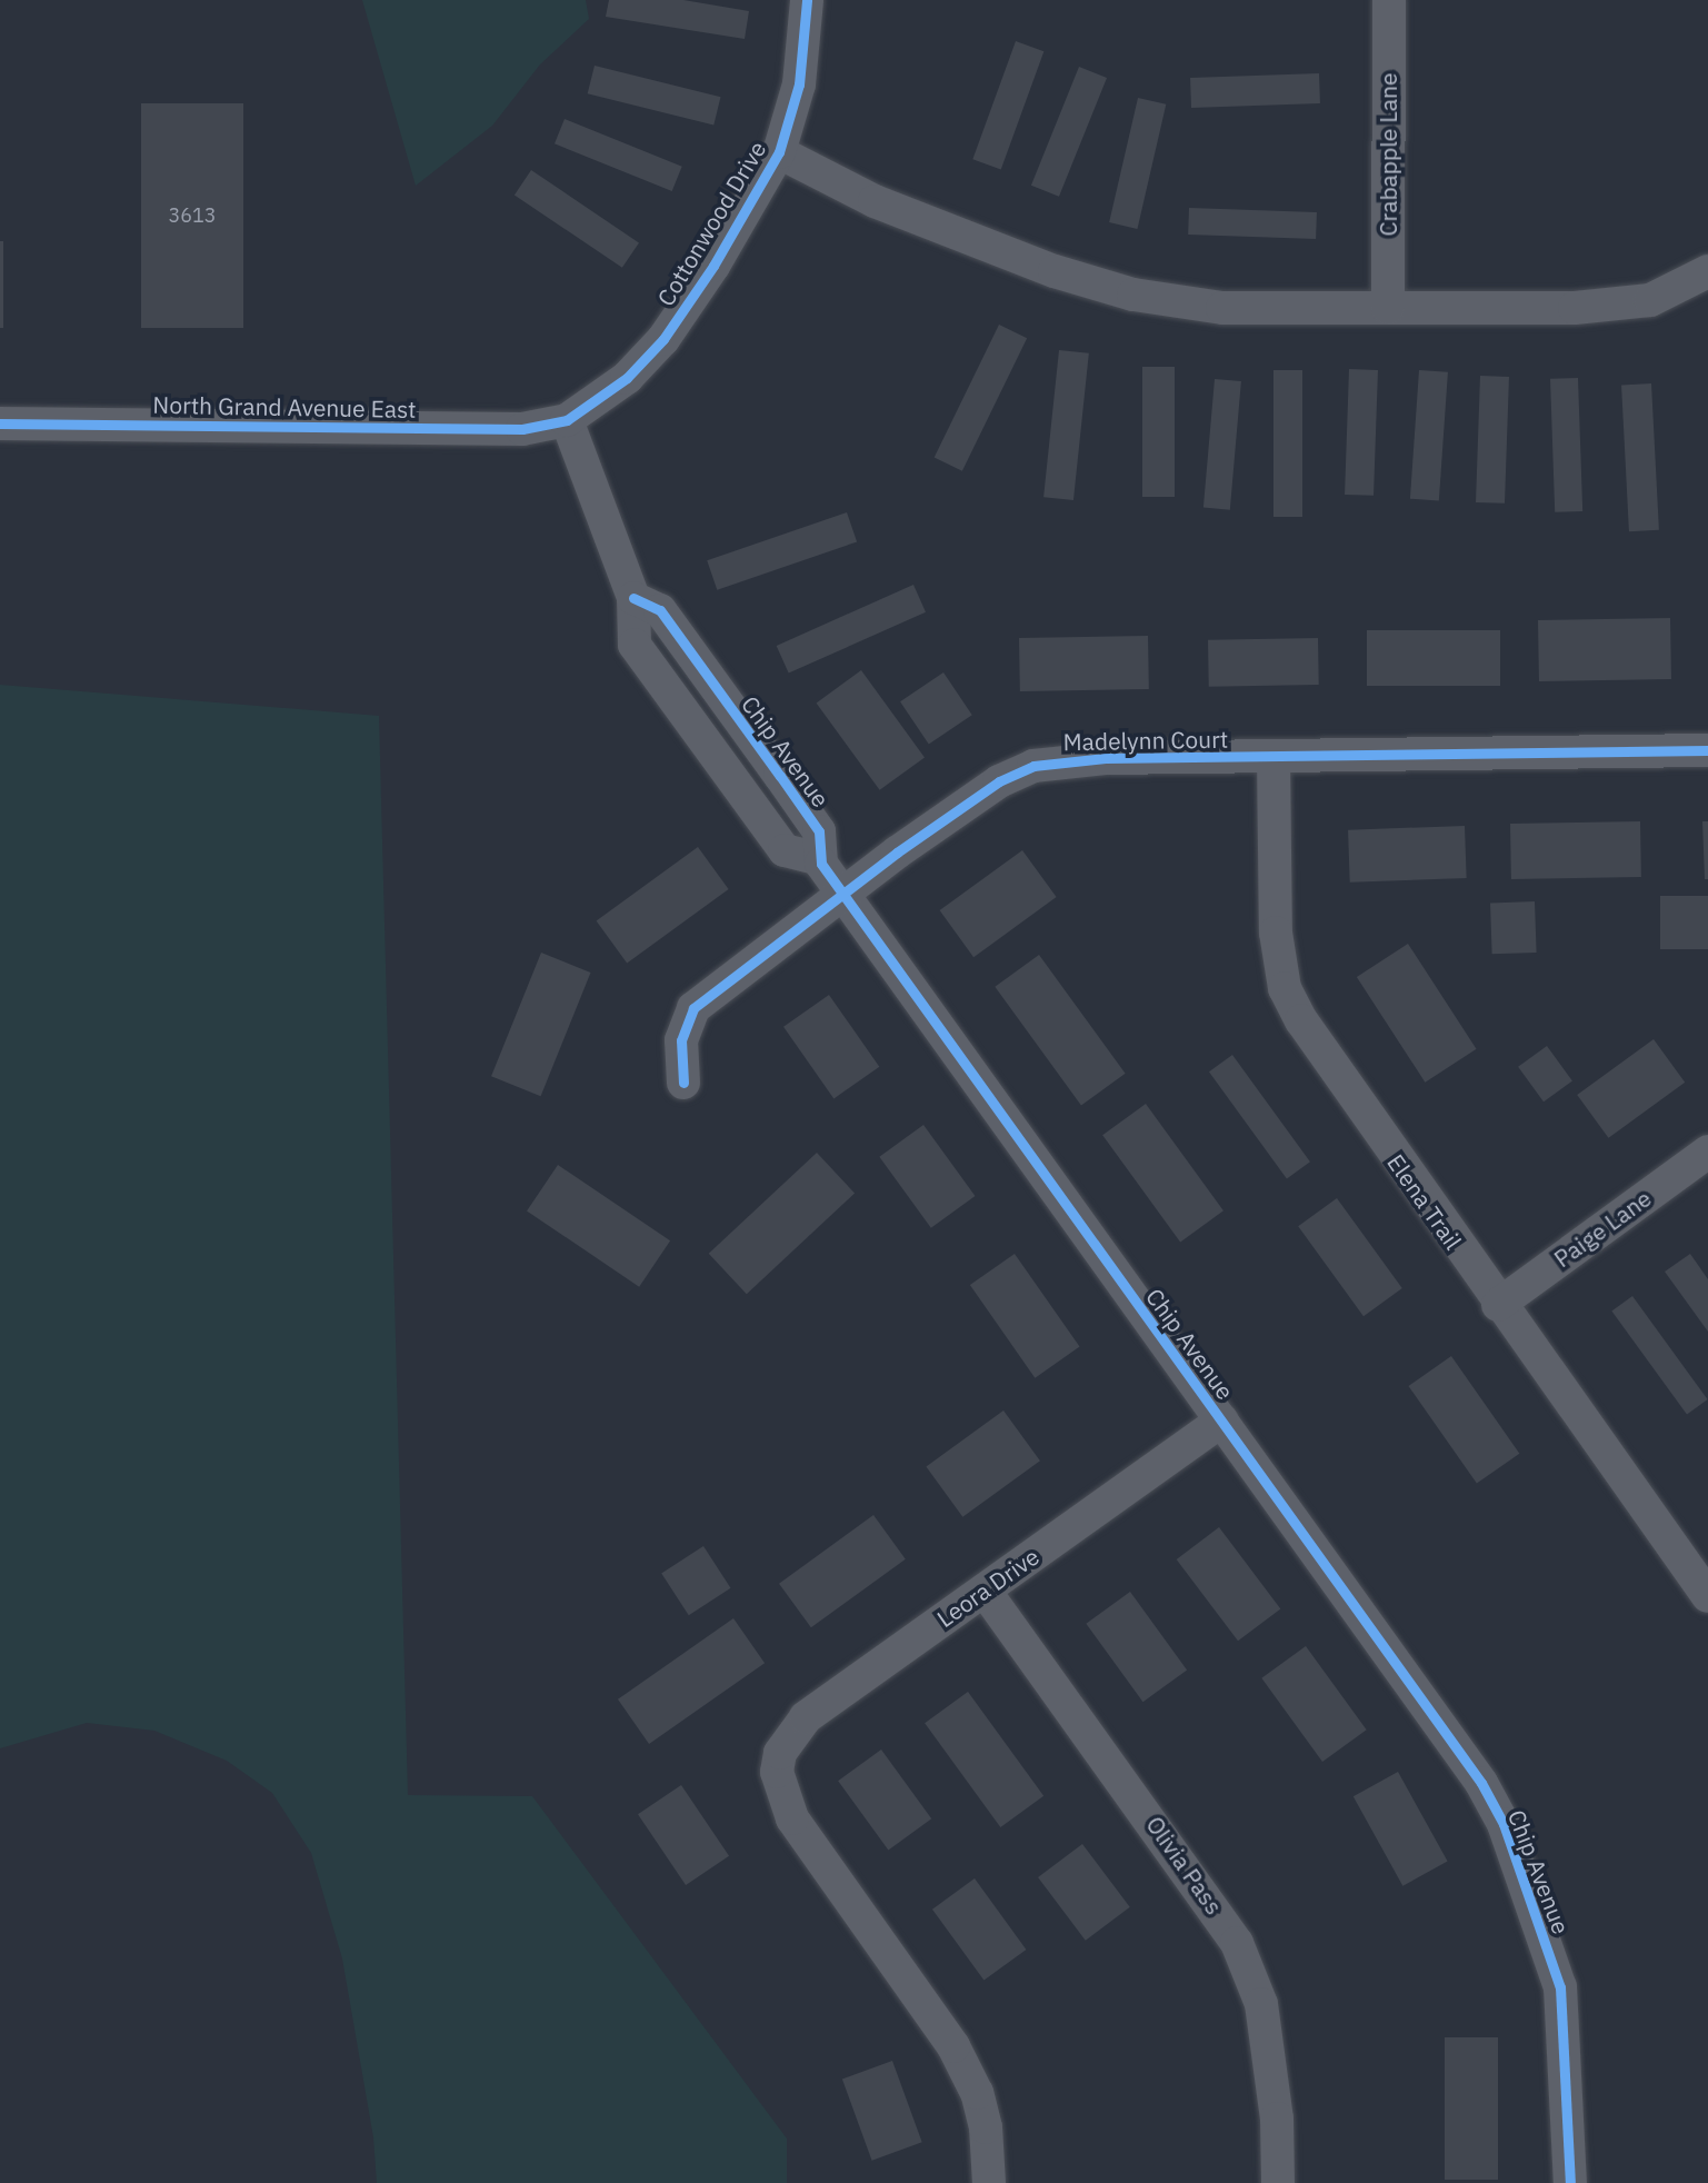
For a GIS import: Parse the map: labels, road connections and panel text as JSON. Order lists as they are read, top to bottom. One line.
{"streets":{"street":["Crabapple Lane","Cottonwood Drive","North Grand Avenue East","Madelynn Court","Chip Avenue","Elena Trail","Paige Lane","Leora Drive","Olivia Pass"]},"crossings":[["Cottonwood Drive","North Grand Avenue East"],["Madelynn Court","Chip Avenue"],["Madelynn Court","Elena Trail"],["Chip Avenue","Leora Drive"],["Elena Trail","Paige Lane"],["Leora Drive","Olivia Pass"]],"house_numbers":["3613"]}
